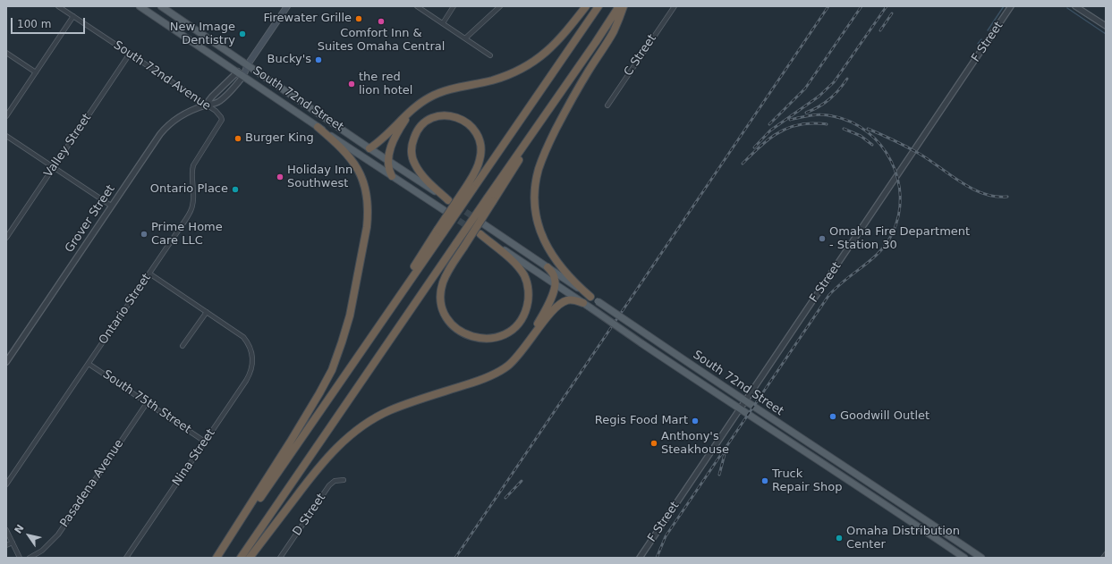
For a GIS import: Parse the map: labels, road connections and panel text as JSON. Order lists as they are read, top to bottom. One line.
{"streets":{"main road":["South 72nd Street","Grover Street"],"street":["F Street","C Street","South 72nd Avenue","Valley Street","Ontario Street","South 75th Street","Nina Street","Pasadena Avenue","D Street"]},"crossings":[["F Street","South 72nd Street"],["South 72nd Avenue","Valley Street"],["South 72nd Avenue","Grover Street"],["South 72nd Avenue","Ontario Street"],["South 72nd Street","Grover Street"],["Ontario Street","South 75th Street"],["South 75th Street","Nina Street"],["South 75th Street","Pasadena Avenue"]],"places":["Firewater Grille","Comfort Inn & Suites Omaha Central","New Image Dentistry","Bucky's","the red lion hotel","Burger King","Holiday Inn Southwest","Ontario Place","Prime Home Care LLC","Omaha Fire Department - Station 30","Goodwill Outlet","Regis Food Mart","Anthony's Steakhouse","Truck Repair Shop","Omaha Distribution Center"],"scale_bar":"100 m","north":"top left"}
